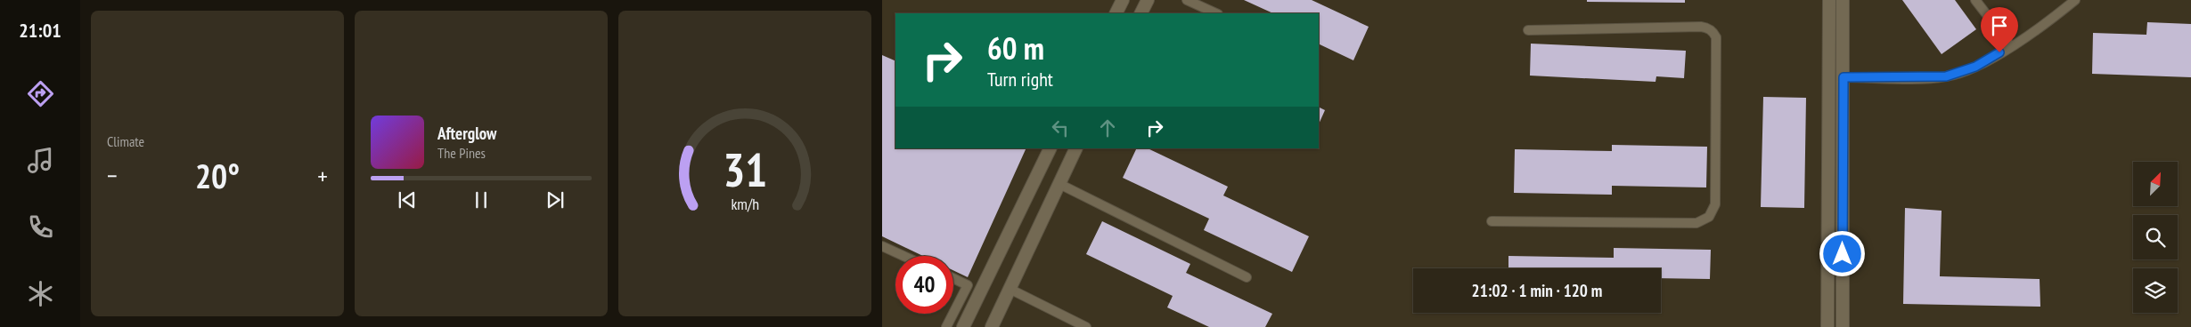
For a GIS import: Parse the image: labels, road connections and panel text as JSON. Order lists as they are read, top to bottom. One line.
{"north":"top right","page":{"tabs":"21:01","tile":"Climate","turn":["60 m","Turn right"],"song":["Afterglow","The Pines"],"heat":["−","20°","+"],"limit":"40","trip":"21:02 · 1 min · 120 m","gauge":["31","km/h"]}}
